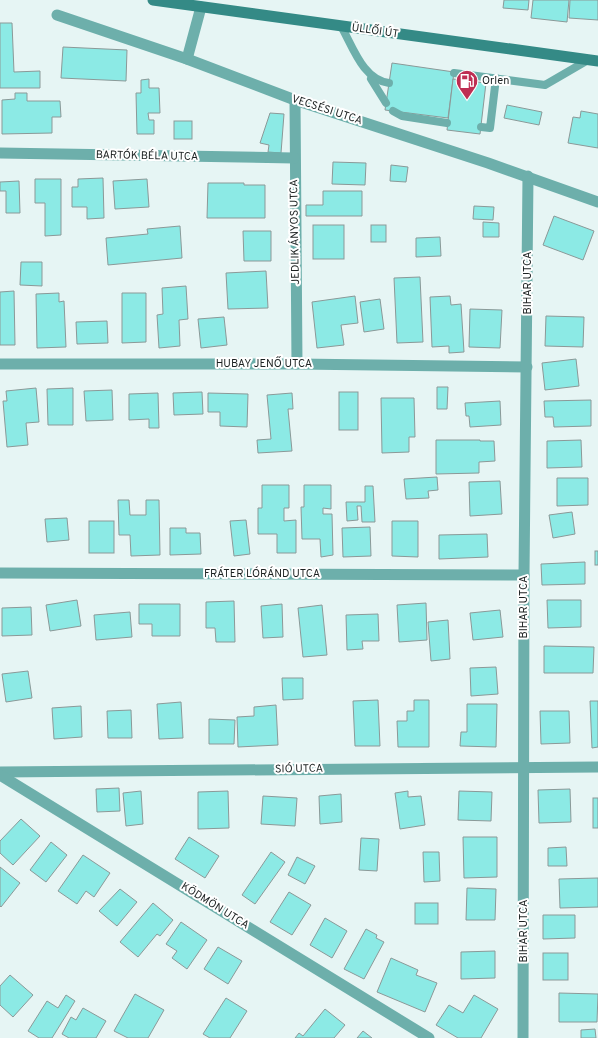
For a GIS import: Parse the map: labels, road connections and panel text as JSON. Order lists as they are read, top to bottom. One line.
{"streets":{"main road":["ÜLLŐI ÚT"],"street":["VECSÉSI UTCA","BARTÓK BÉLA UTCA","JEDLIK ÁNYOS UTCA","BIHAR UTCA","HUBAY JENŐ UTCA","FRÁTER LÓRÁND UTCA","SIÓ UTCA","KÖDMÖN UTCA"]},"crossings":[["VECSÉSI UTCA","JEDLIK ÁNYOS UTCA"],["VECSÉSI UTCA","BIHAR UTCA"],["BARTÓK BÉLA UTCA","JEDLIK ÁNYOS UTCA"],["JEDLIK ÁNYOS UTCA","HUBAY JENŐ UTCA"],["BIHAR UTCA","HUBAY JENŐ UTCA"],["BIHAR UTCA","FRÁTER LÓRÁND UTCA"],["BIHAR UTCA","SIÓ UTCA"],["SIÓ UTCA","KÖDMÖN UTCA"]],"places":{"fuel station":["Orlen"]}}
